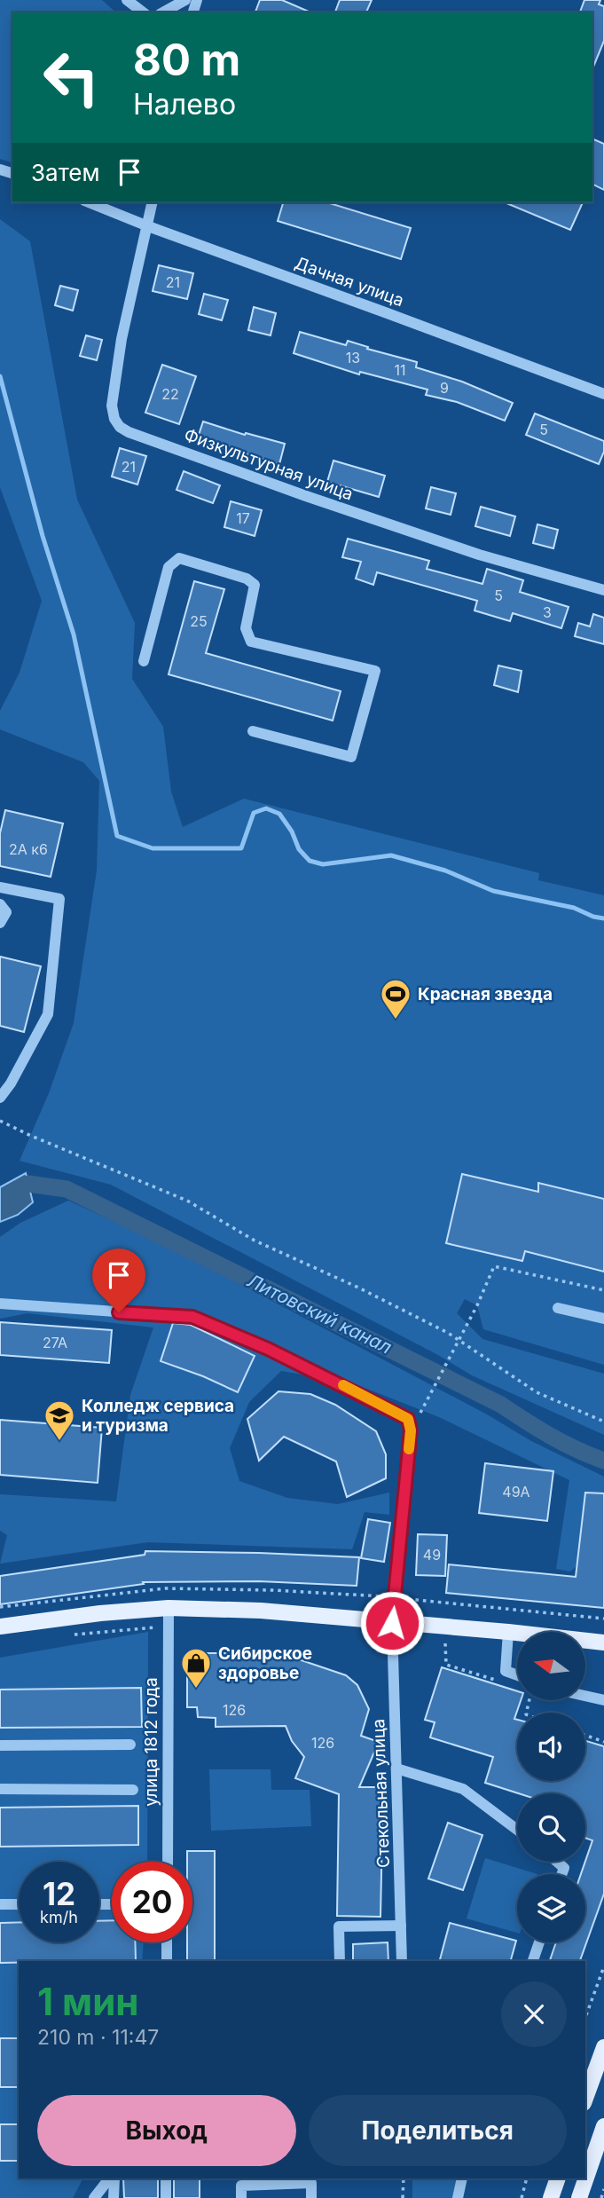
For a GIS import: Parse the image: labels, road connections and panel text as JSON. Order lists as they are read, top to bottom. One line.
{"streets":{"street":["Дачная улица","Физкультурная улица","улица 1812 года","Стекольная улица"]},"crossings":[["Дачная улица","Физкультурная улица"]],"water":["Литовский канал"],"places":{"sports":["Красная звезда"],"school or university":["Колледж сервиса и туризма"],"shop":["Сибирское здоровье"]},"house_numbers":["21","13","11","9","22","5","21","17","5","3","25","2А к6","27А","49А","49","126","126"],"north":"left","page":{"turn":["80 m","Налево"],"then":"Затем","speed":"12 km/h","limit":"20","heading":["1 мин","210 m · 11:47"],"buttons":["Выход","Поделиться"]}}
